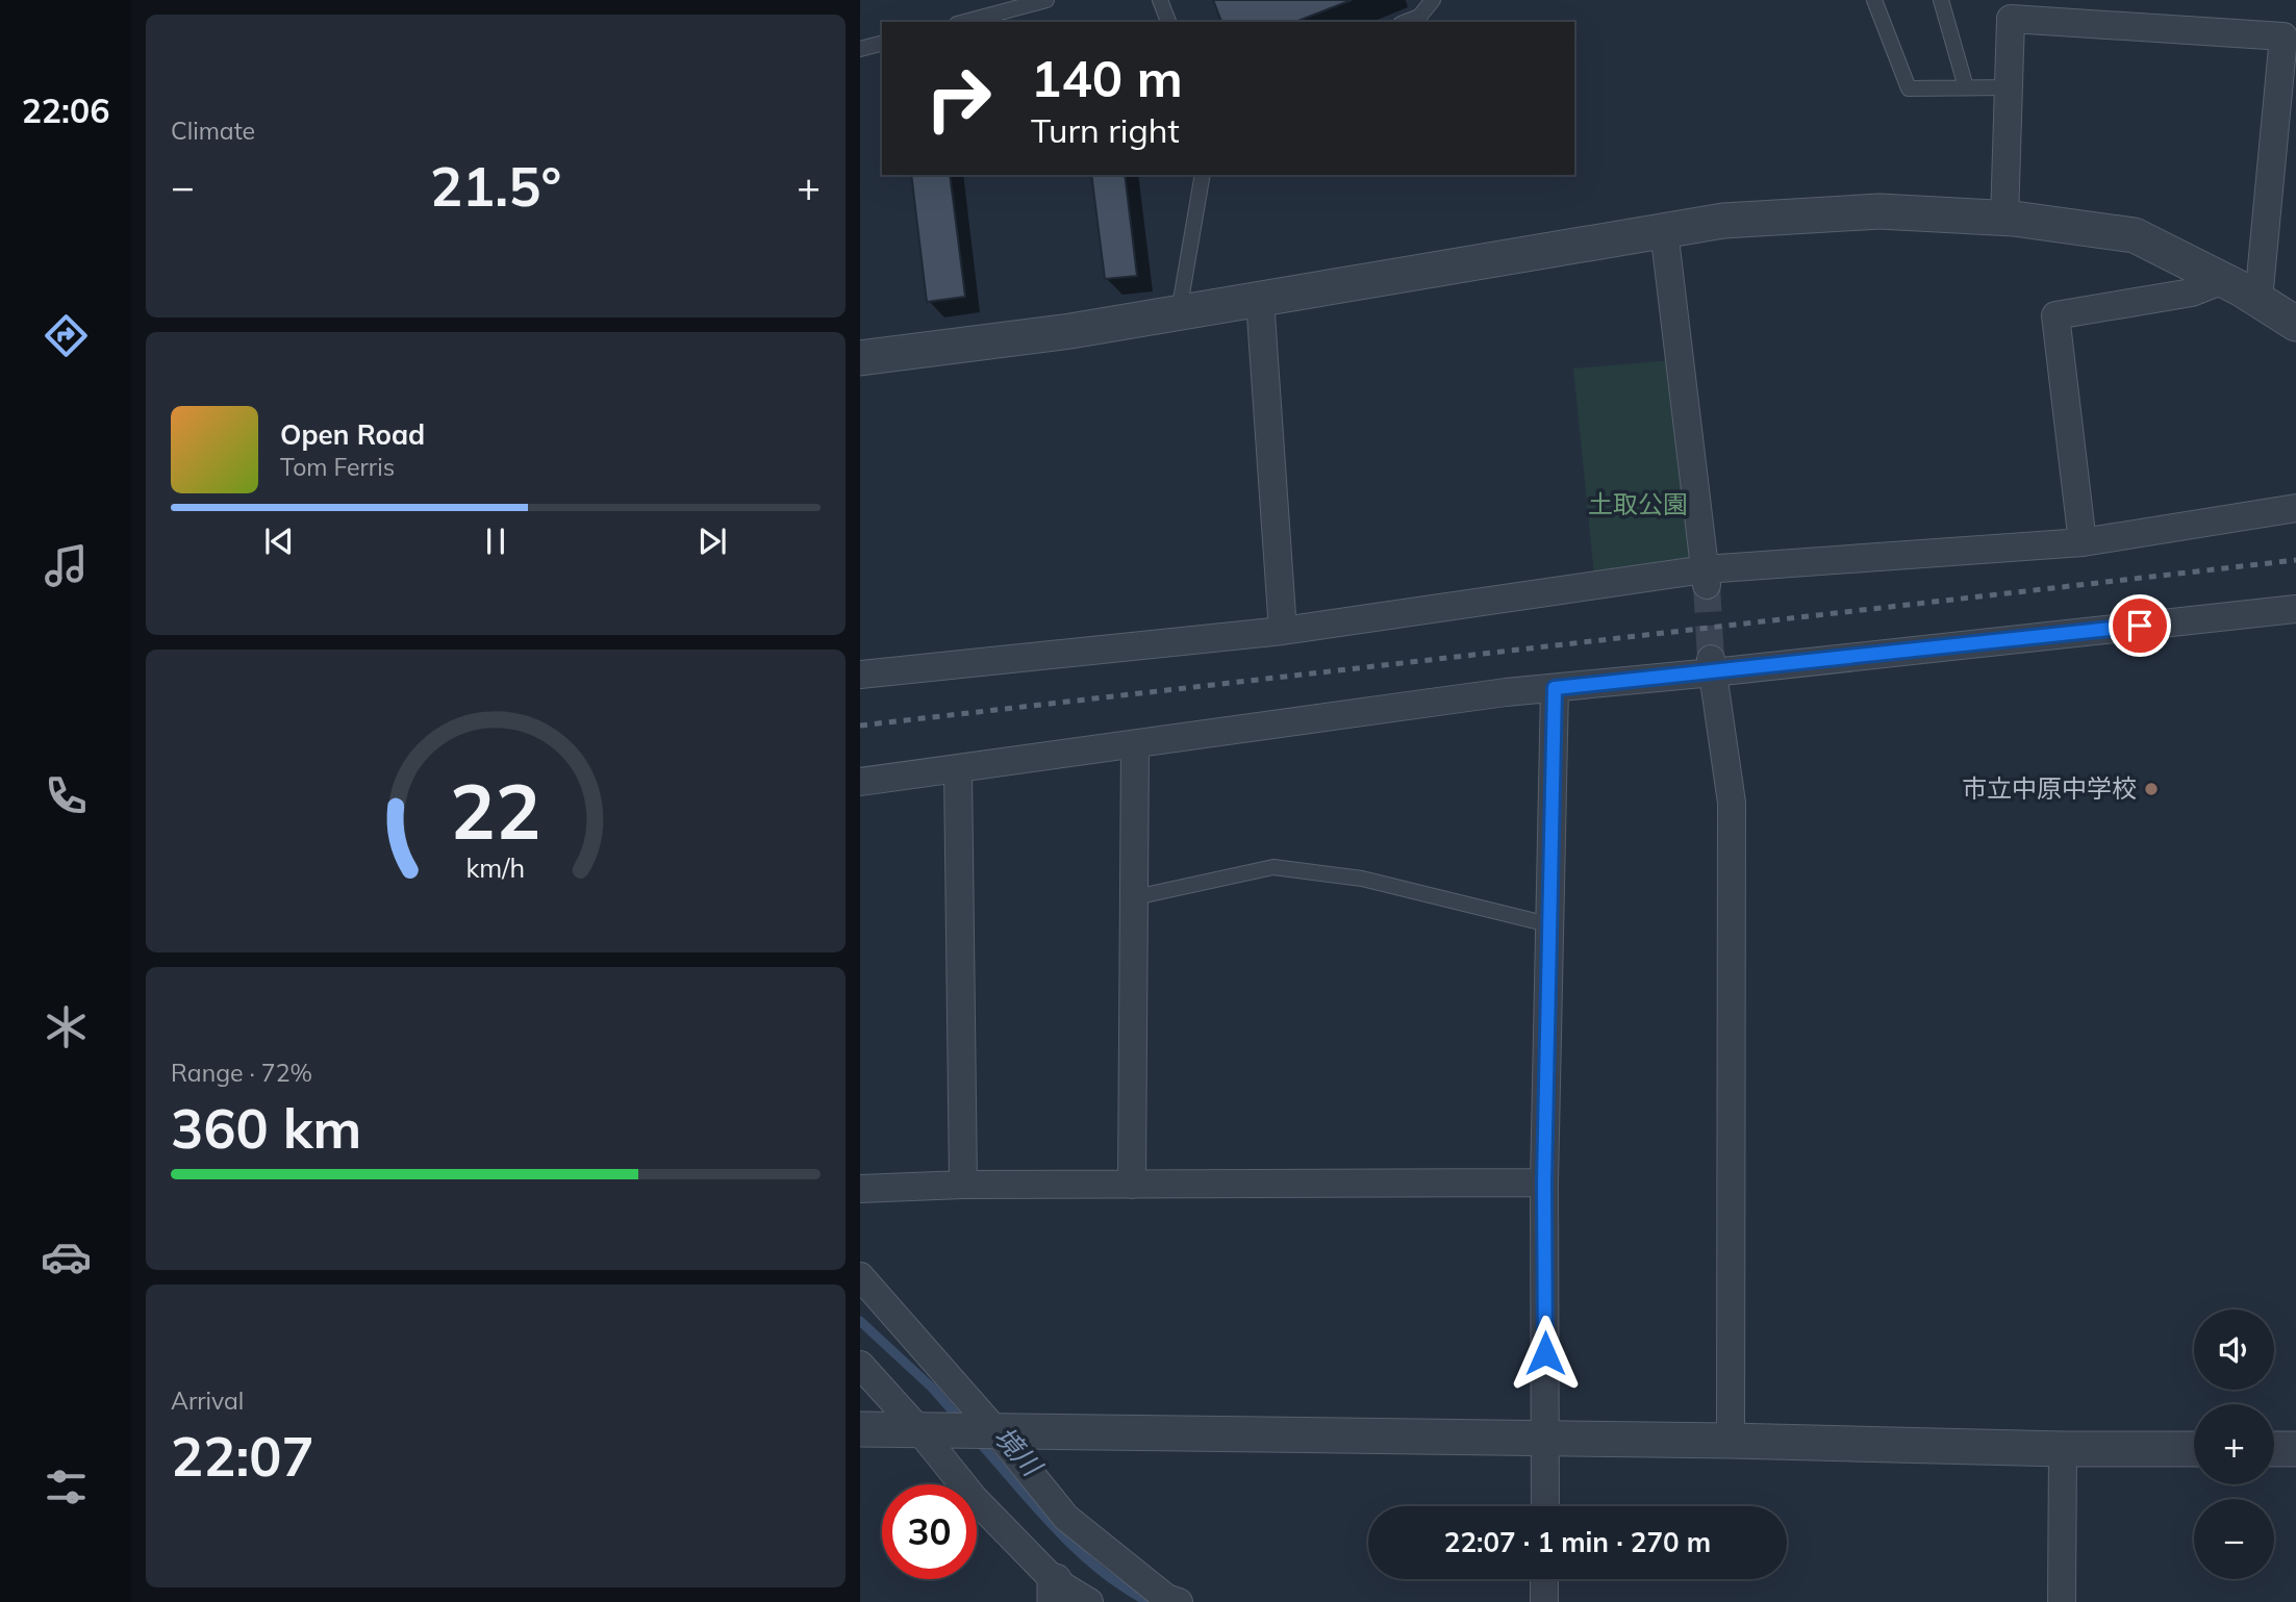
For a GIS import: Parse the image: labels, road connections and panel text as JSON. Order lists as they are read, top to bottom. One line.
{"water":["境川"],"parks":["土取公園"],"places":["市立中原中学校"],"page":{"tabs":"22:06","tile":["Climate",["Range · 72%","360 km"],["Arrival","22:07"]],"turn":["140 m","Turn right"],"heat":["−","21.5°","+"],"song":["Open Road","Tom Ferris"],"map_buttons":["+","−"],"limit":"30","trip":"22:07 · 1 min · 270 m","gauge":["22","km/h"]}}
